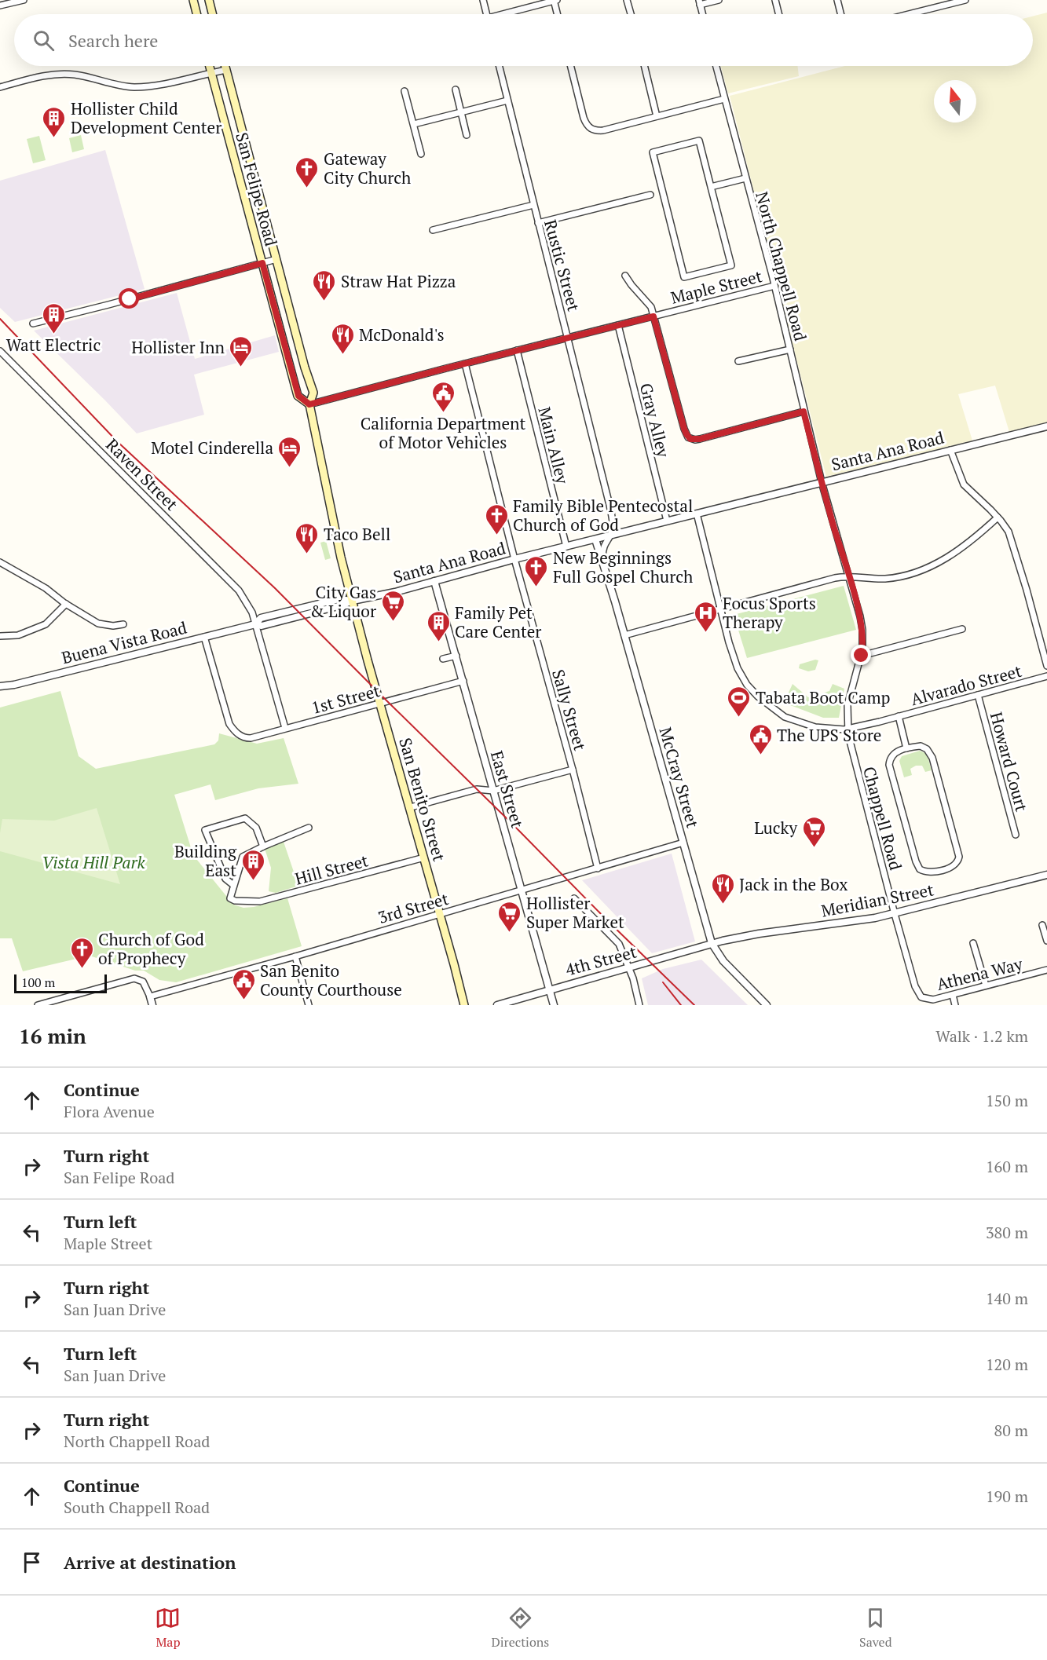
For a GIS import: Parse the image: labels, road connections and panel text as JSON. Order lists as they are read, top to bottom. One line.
{"streets":{"main road":["San Felipe Road","San Benito Street"],"street":["Rustic Street","North Chappell Road","Maple Street","Gray Alley","Main Alley","Santa Ana Road","Raven Street","Buena Vista Road","Alvarado Street","1st Street","Sally Street","Howard Court","McCray Street","East Street","Chappell Road","Hill Street","Meridian Street","3rd Street","4th Street","Athena Way"]},"crossings":[["San Felipe Road","Maple Street"],["San Felipe Road","Santa Ana Road"],["San Felipe Road","Buena Vista Road"],["San Felipe Road","San Benito Street"],["Rustic Street","Maple Street"],["Rustic Street","Santa Ana Road"],["Rustic Street","McCray Street"],["North Chappell Road","Maple Street"],["North Chappell Road","Santa Ana Road"],["North Chappell Road","Chappell Road"],["Maple Street","Gray Alley"],["Maple Street","Main Alley"],["Maple Street","Sally Street"],["Gray Alley","Santa Ana Road"],["Main Alley","Santa Ana Road"],["Santa Ana Road","Buena Vista Road"],["Santa Ana Road","Alvarado Street"],["Santa Ana Road","Sally Street"],["Santa Ana Road","McCray Street"],["Santa Ana Road","East Street"],["Santa Ana Road","San Benito Street"],["Raven Street","Buena Vista Road"],["Raven Street","1st Street"],["Buena Vista Road","1st Street"],["Buena Vista Road","San Benito Street"],["Alvarado Street","Howard Court"],["Alvarado Street","Chappell Road"],["1st Street","East Street"],["1st Street","San Benito Street"],["Sally Street","3rd Street"],["McCray Street","Meridian Street"],["McCray Street","3rd Street"],["McCray Street","4th Street"],["East Street","3rd Street"],["East Street","4th Street"],["San Benito Street","Hill Street"],["San Benito Street","3rd Street"],["Chappell Road","Meridian Street"],["Chappell Road","Athena Way"],["Meridian Street","4th Street"],["Meridian Street","Athena Way"]],"parks":["Vista Hill Park"],"places":{"building":["Hollister Child Development Center","Watt Electric","Family Pet Care Center","Building East"],"church":["Gateway City Church","Family Bible Pentecostal Church of God","New Beginnings Full Gospel Church","Church of God of Prophecy"],"restaurant":["Straw Hat Pizza","McDonald's","Taco Bell","Jack in the Box"],"hotel":["Hollister Inn","Motel Cinderella"],"public building":["California Department of Motor Vehicles","The UPS Store","San Benito County Courthouse"],"supermarket":["City Gas & Liquor","Lucky","Hollister Super Market"],"hospital":["Focus Sports Therapy"],"sports":["Tabata Boot Camp"]},"scale_bar":"100 m","north":"top","page":{"search":"Search here","scale":"100 m","heading":["16 min","Walk · 1.2 km"],"list":[["Continue","Flora Avenue","150 m"],["Turn right","San Felipe Road","160 m"],["Turn left","Maple Street","380 m"],["Turn right","San Juan Drive","140 m"],["Turn left","San Juan Drive","120 m"],["Turn right","North Chappell Road","80 m"],["Continue","South Chappell Road","190 m"],"Arrive at destination"],"nav":["Map","Directions","Saved"]}}
